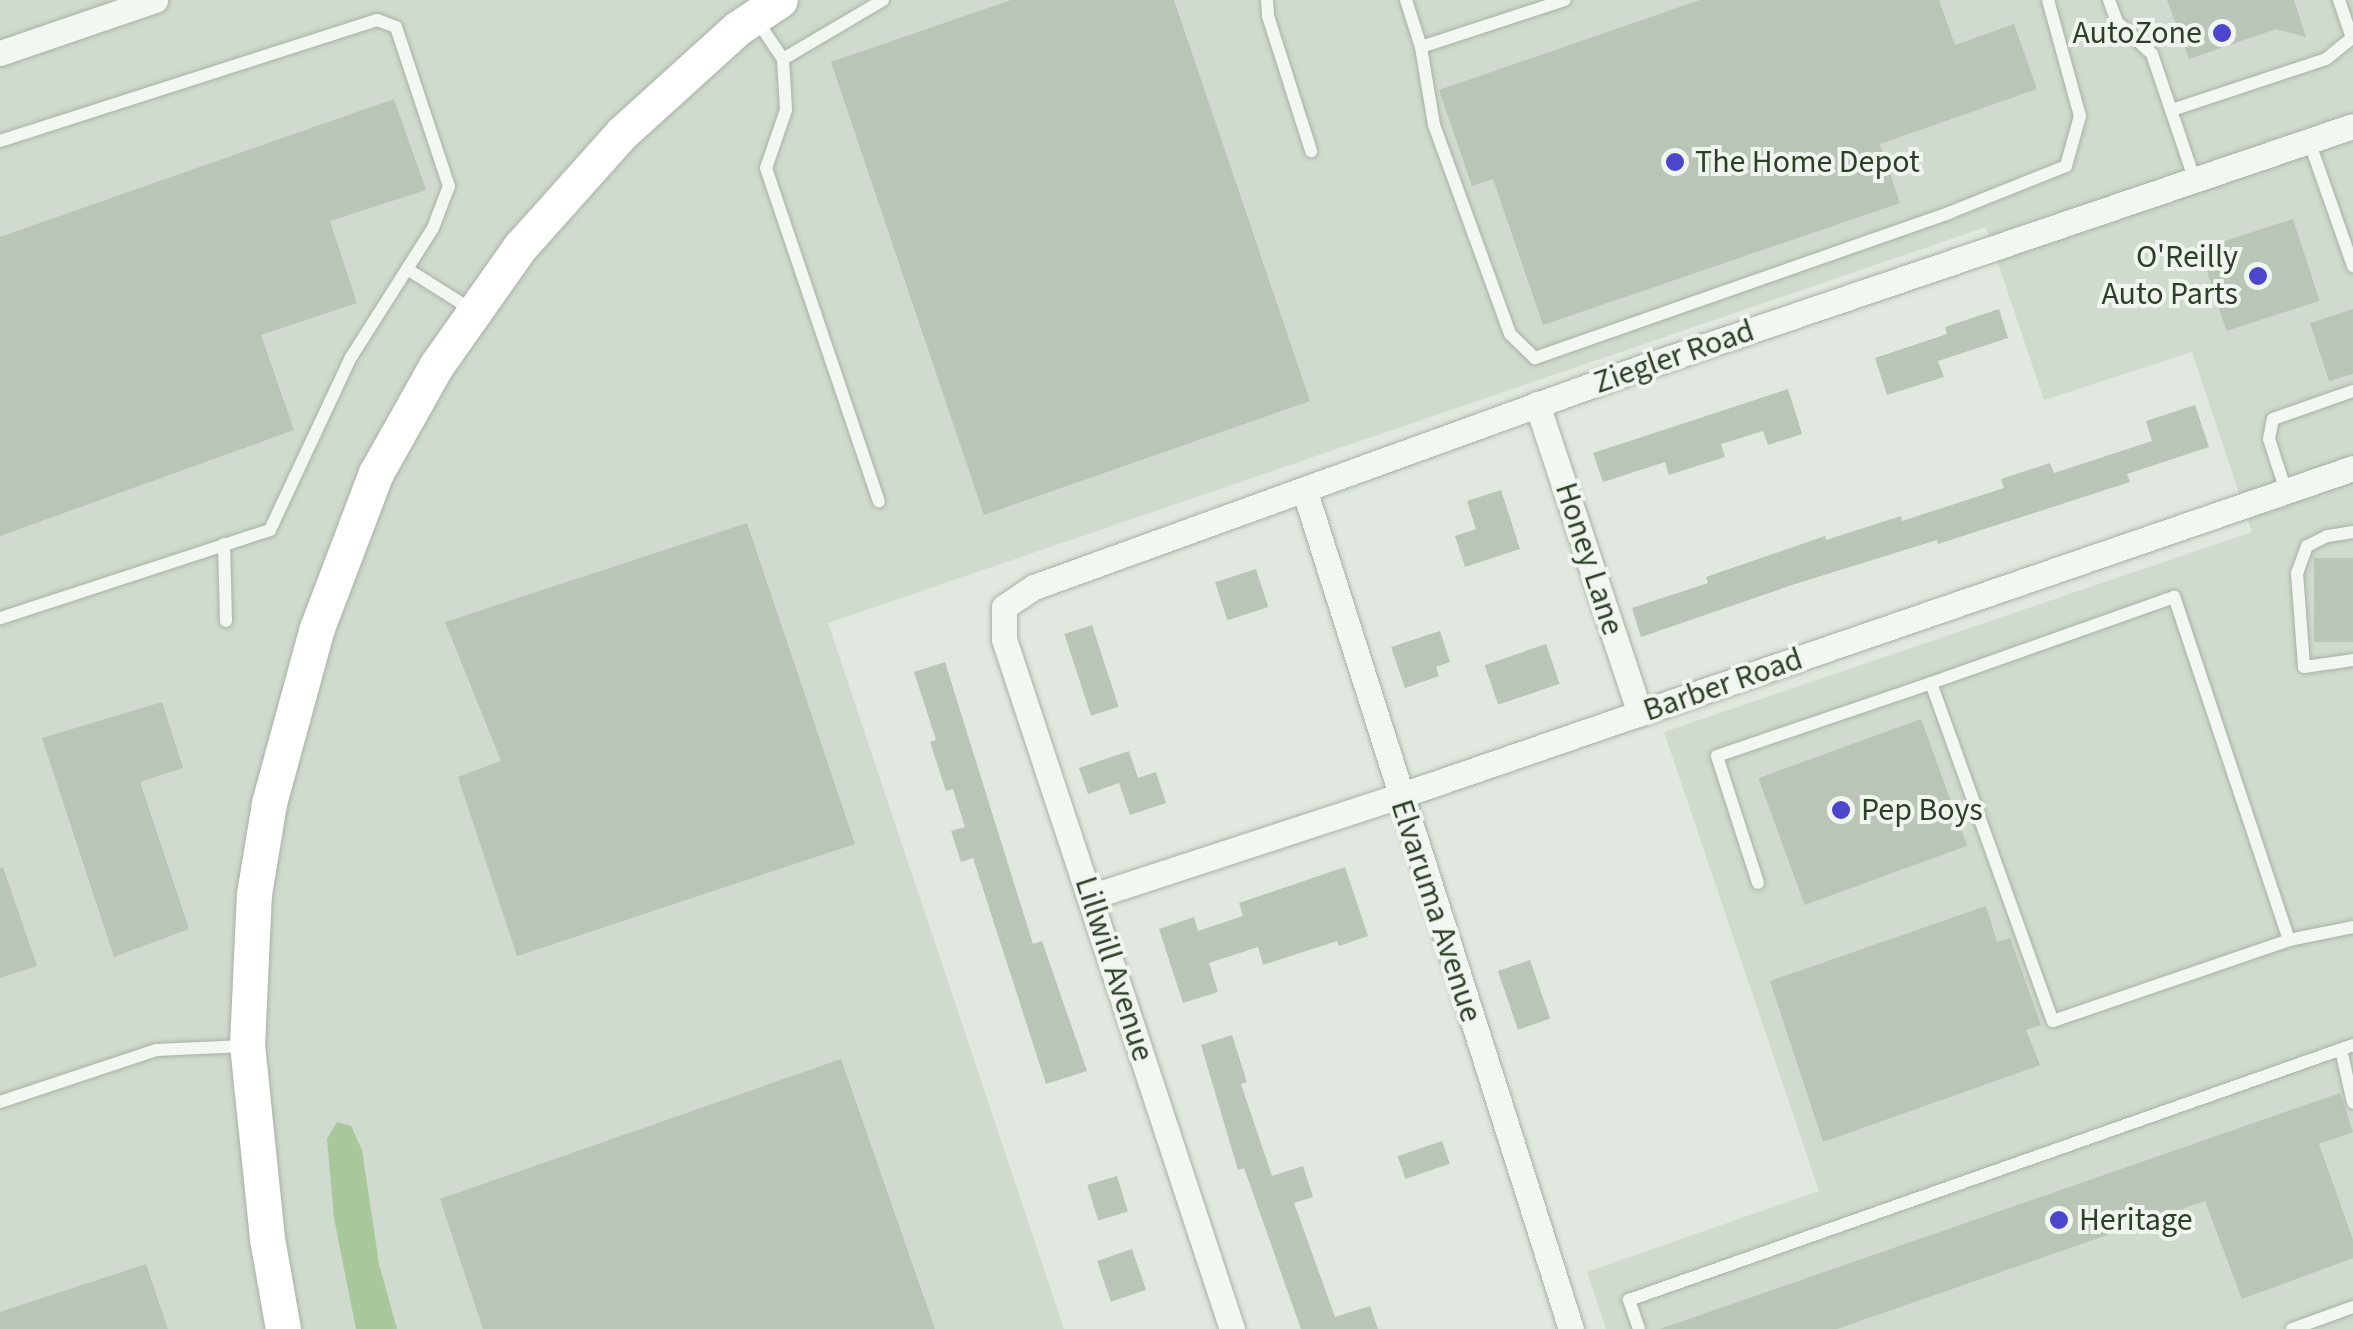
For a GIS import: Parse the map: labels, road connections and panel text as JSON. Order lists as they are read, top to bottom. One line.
{"streets":{"street":["Ziegler Road","Honey Lane","Barber Road","Elvaruma Avenue","Lillwill Avenue"]},"crossings":[["Ziegler Road","Honey Lane"],["Ziegler Road","Elvaruma Avenue"],["Ziegler Road","Lillwill Avenue"],["Honey Lane","Barber Road"],["Barber Road","Elvaruma Avenue"],["Barber Road","Lillwill Avenue"]],"places":["AutoZone","The Home Depot","O'Reilly Auto Parts","Pep Boys","Heritage"]}
